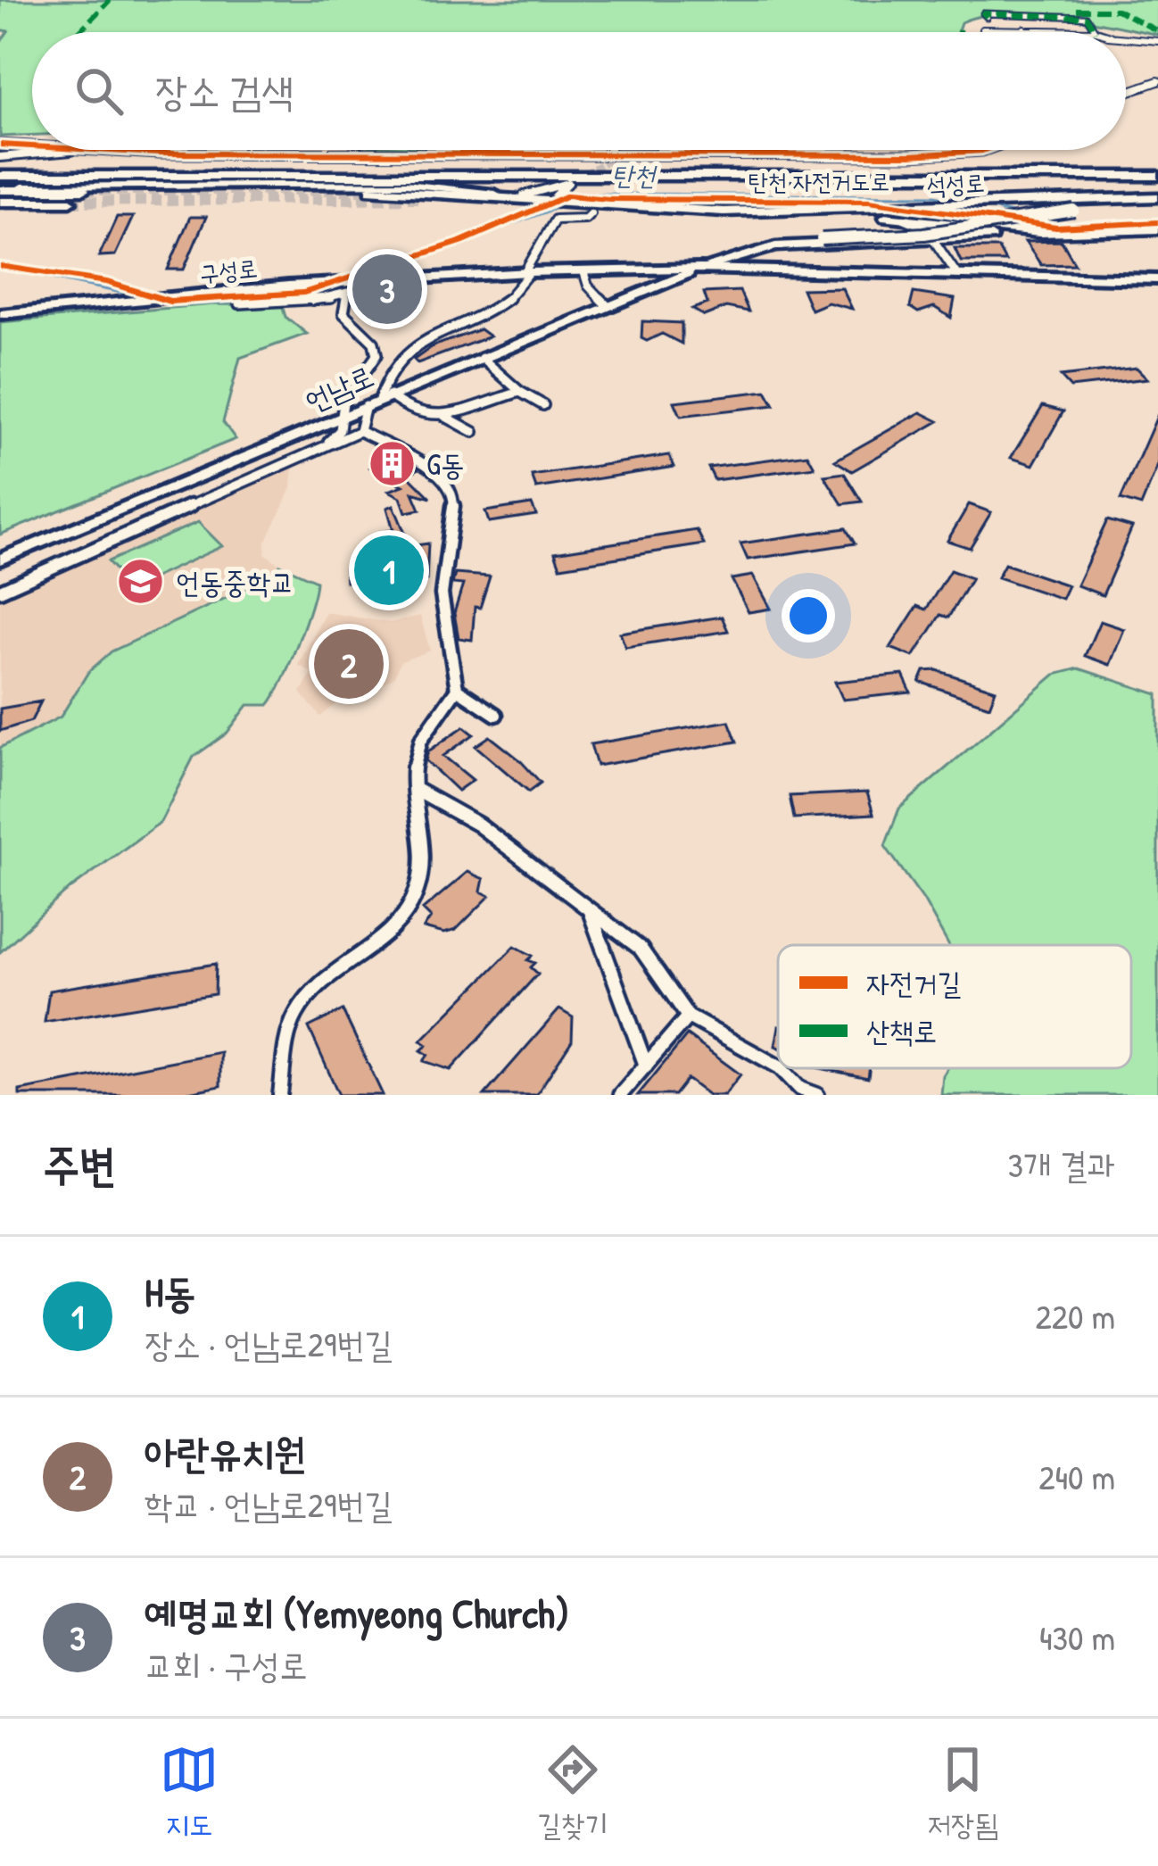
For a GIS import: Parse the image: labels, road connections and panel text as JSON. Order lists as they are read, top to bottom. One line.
{"streets":{"highway":["석성로"],"main road":["구성로","언남로"],"cycle path":["탄천 자전거도로"]},"crossings":[["구성로","언남로"]],"water":["탄천"],"places":{"building":["G동"],"school or university":["언동중학교"]},"legend":["자전거길","산책로"],"page":{"search":"장소 검색","pins":["3","1","2"],"heading":["주변","3개 결과"],"list":[{"mark":"1","name":"H동","note":"장소 · 언남로29번길","value":"220 m"},{"mark":"2","name":"아란유치원","note":"학교 · 언남로29번길","value":"240 m"},{"mark":"3","name":"예명교회 (Yemyeong Church)","note":"교회 · 구성로","value":"430 m"}],"nav":["지도","길찾기","저장됨"]}}
